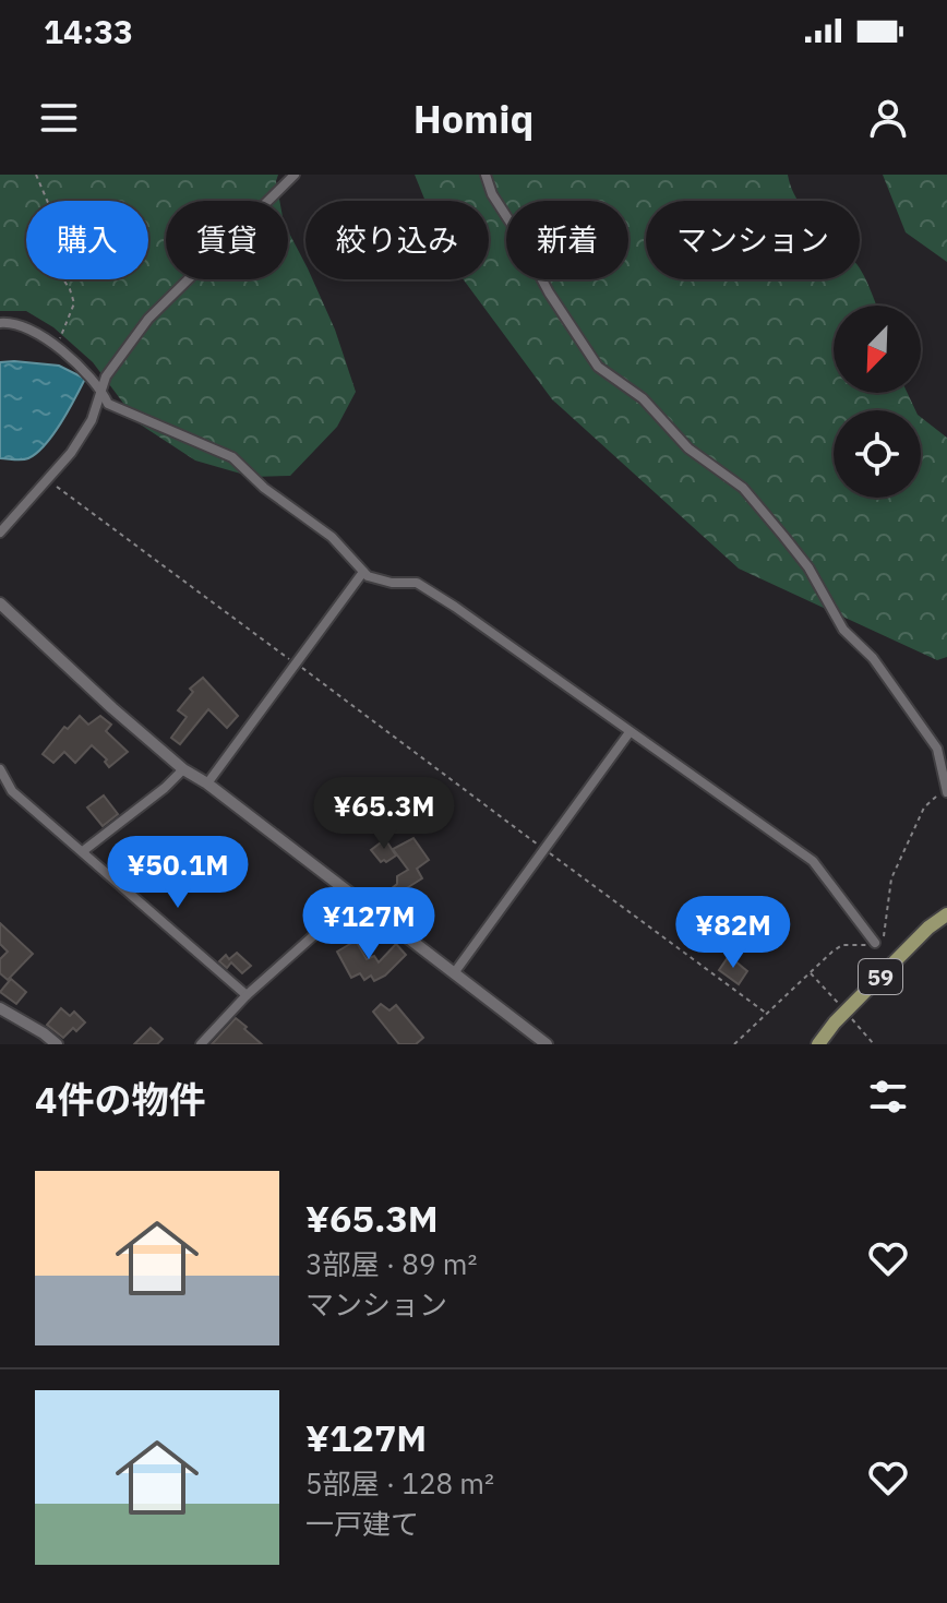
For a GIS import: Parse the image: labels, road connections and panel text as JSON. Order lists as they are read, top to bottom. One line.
{"streets":{"main road":["59"]},"north":"bottom left","page":{"status":"14:33","header":"Homiq","chip":["購入","賃貸","絞り込み","新着","マンション"],"price":["¥65.3M","¥50.1M","¥127M","¥82M"],"heading":"4件の物件","list":[{"name":"¥65.3M","note":"3部屋 · 89 m² · マンション"},{"name":"¥127M","note":"5部屋 · 128 m² · 一戸建て"}]}}
